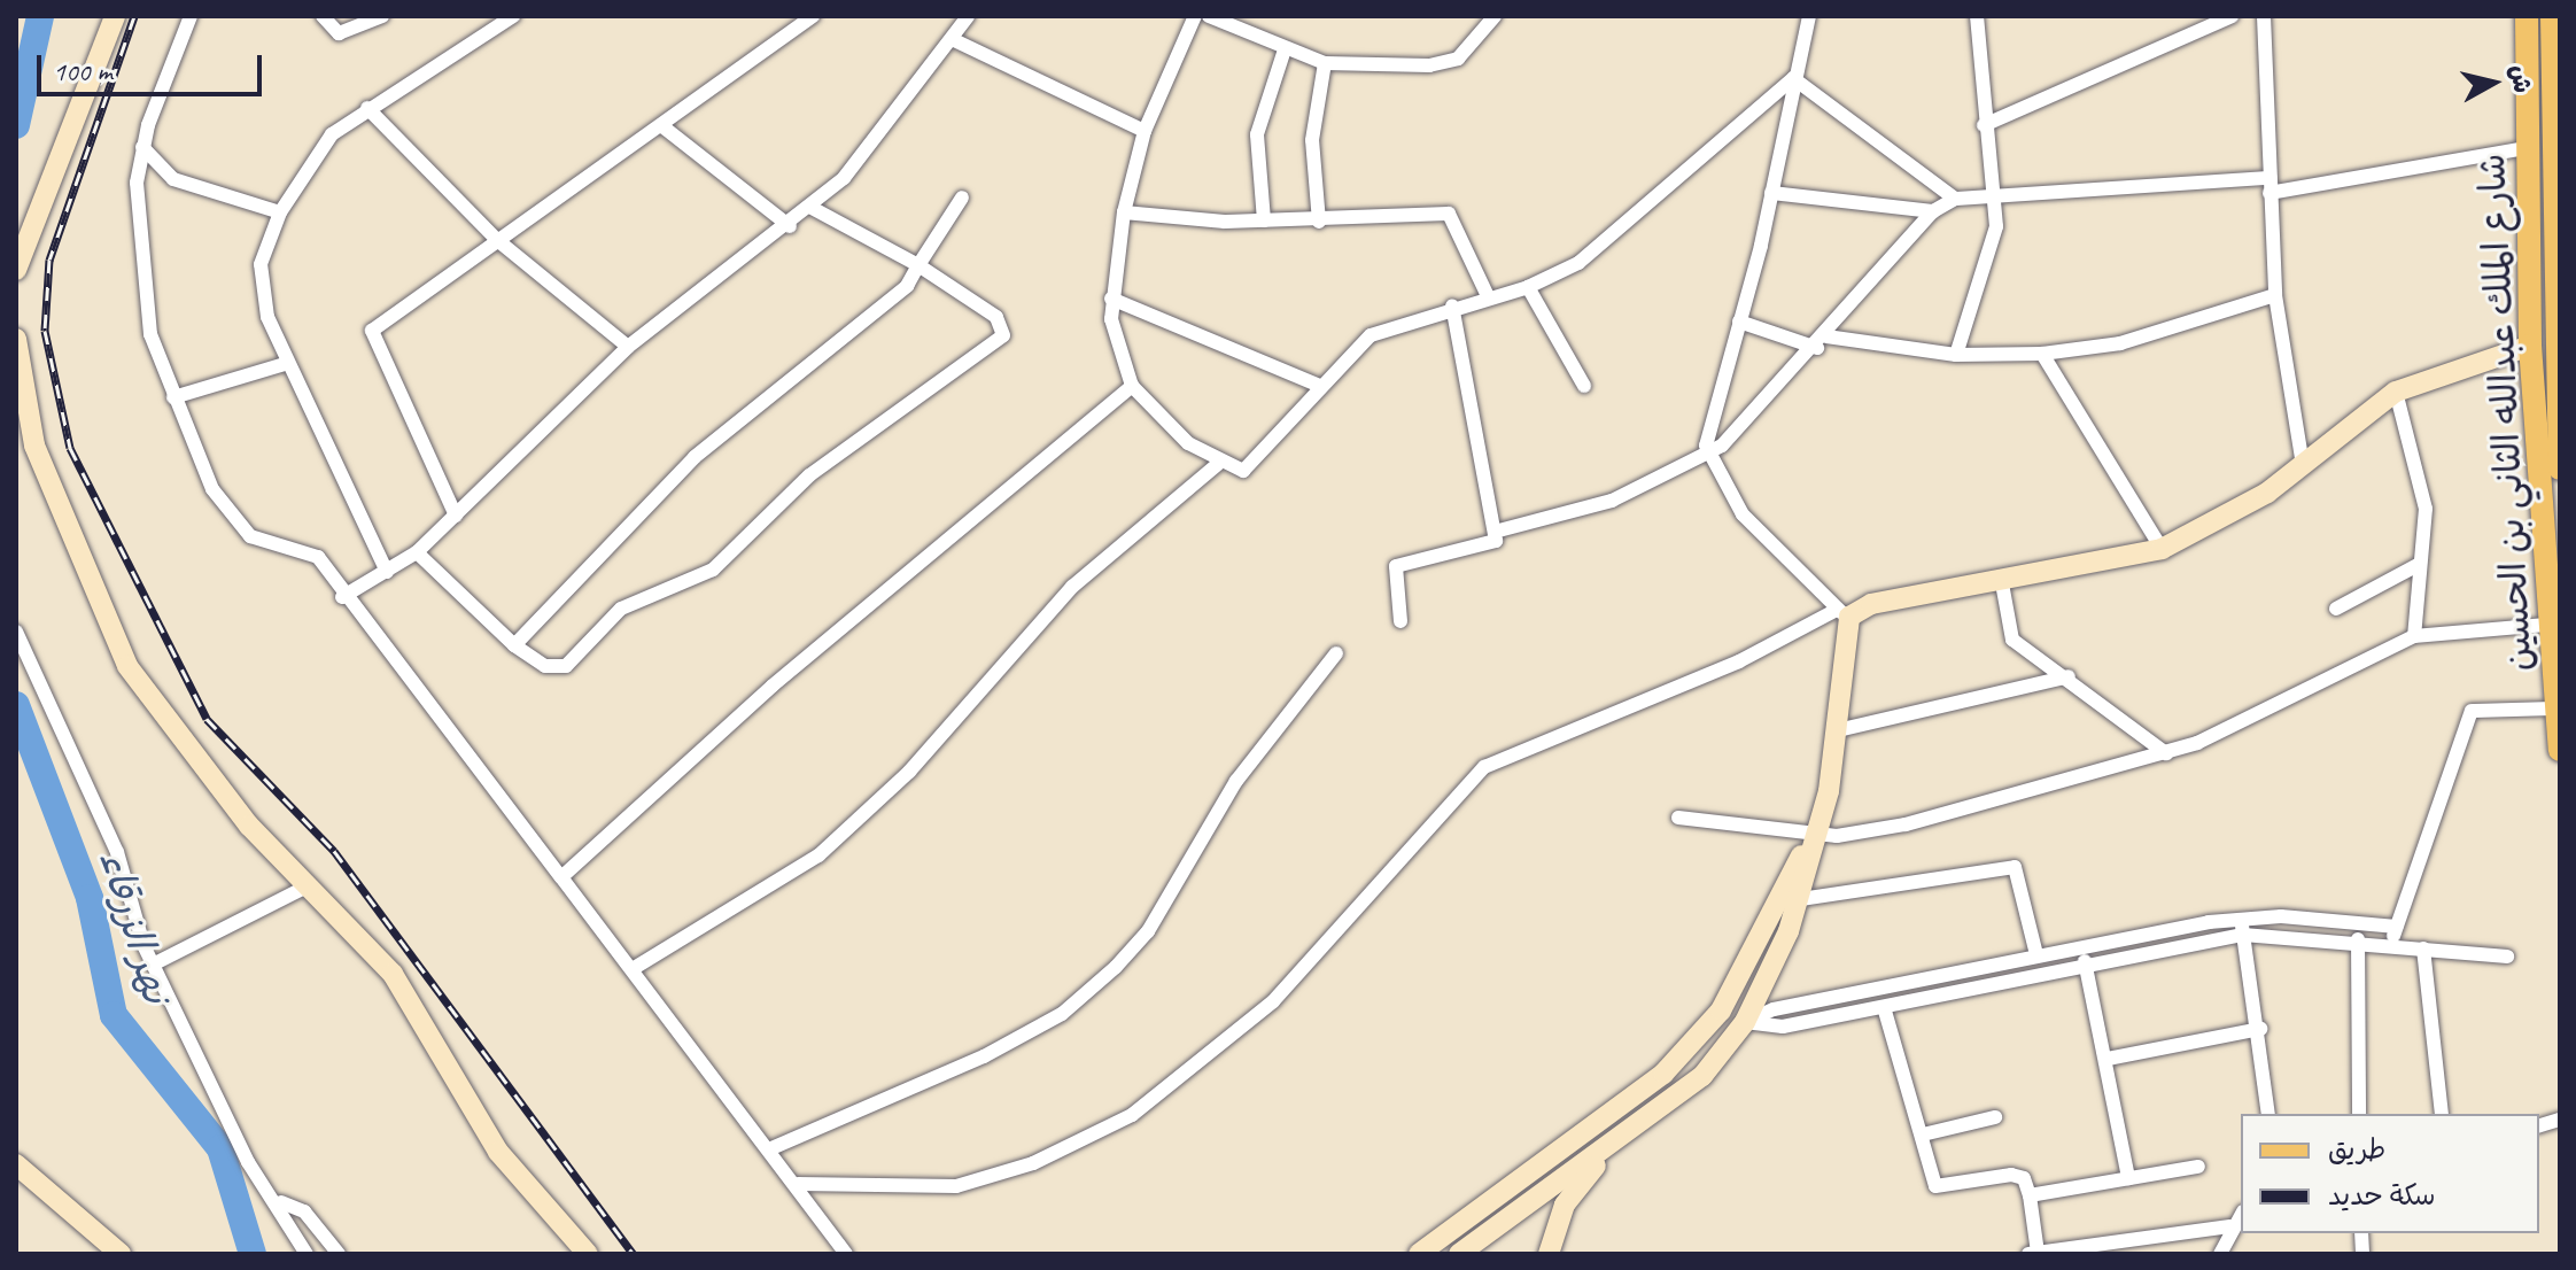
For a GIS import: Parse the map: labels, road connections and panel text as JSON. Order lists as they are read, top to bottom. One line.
{"streets":{"main road":["شارع الملك عبدالله الثاني بن الحسين"]},"water":["نهر الزرقاء"],"legend":["طريق","سكة حديد"],"scale_bar":"100 m","north":"right"}
